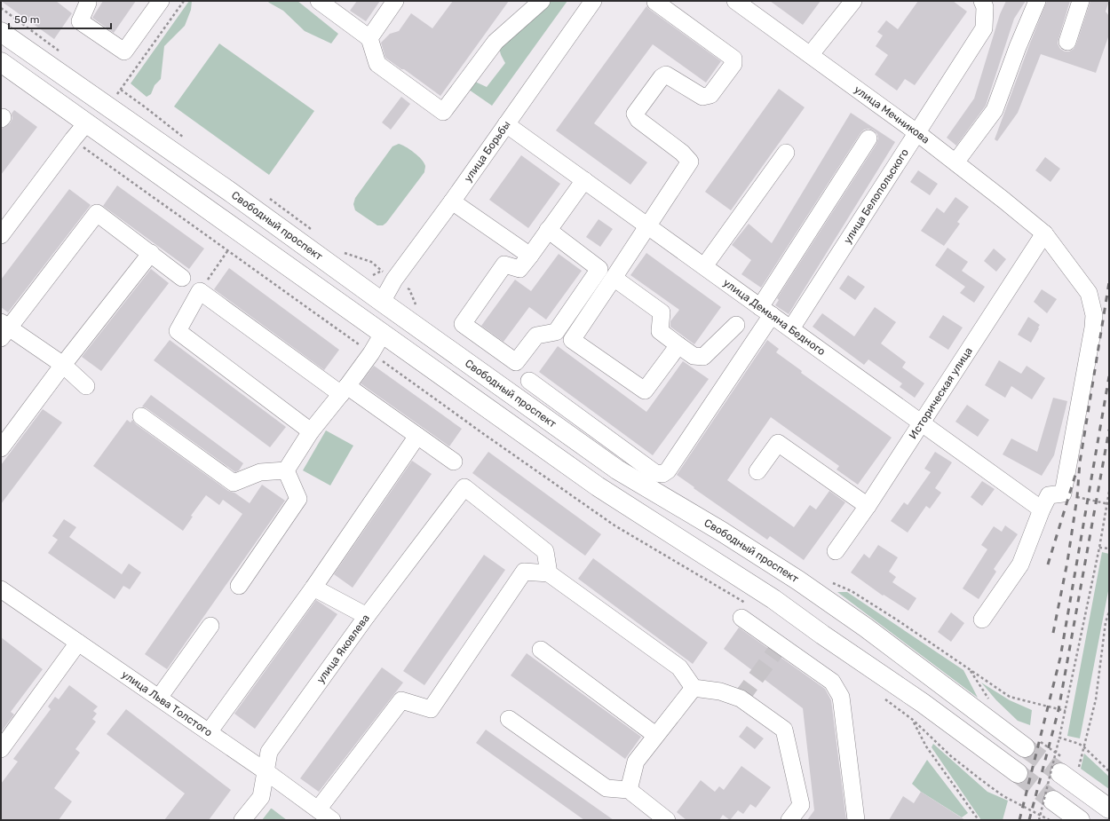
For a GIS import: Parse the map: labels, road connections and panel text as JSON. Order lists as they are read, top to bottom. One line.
{"streets":{"main road":["Свободный проспект"],"street":["улица Мечникова","улица Борьбы","улица Белопольского","улица Демьяна Бедного","Историческая улица","улица Яковлева","улица Льва Толстого"]},"crossings":[["улица Мечникова","улица Белопольского"],["улица Мечникова","улица Демьяна Бедного"],["улица Мечникова","Историческая улица"],["улица Борьбы","Свободный проспект"],["улица Борьбы","улица Демьяна Бедного"],["улица Белопольского","улица Демьяна Бедного"],["улица Демьяна Бедного","Историческая улица"],["улица Яковлева","улица Льва Толстого"]],"scale_bar":"50 m"}
